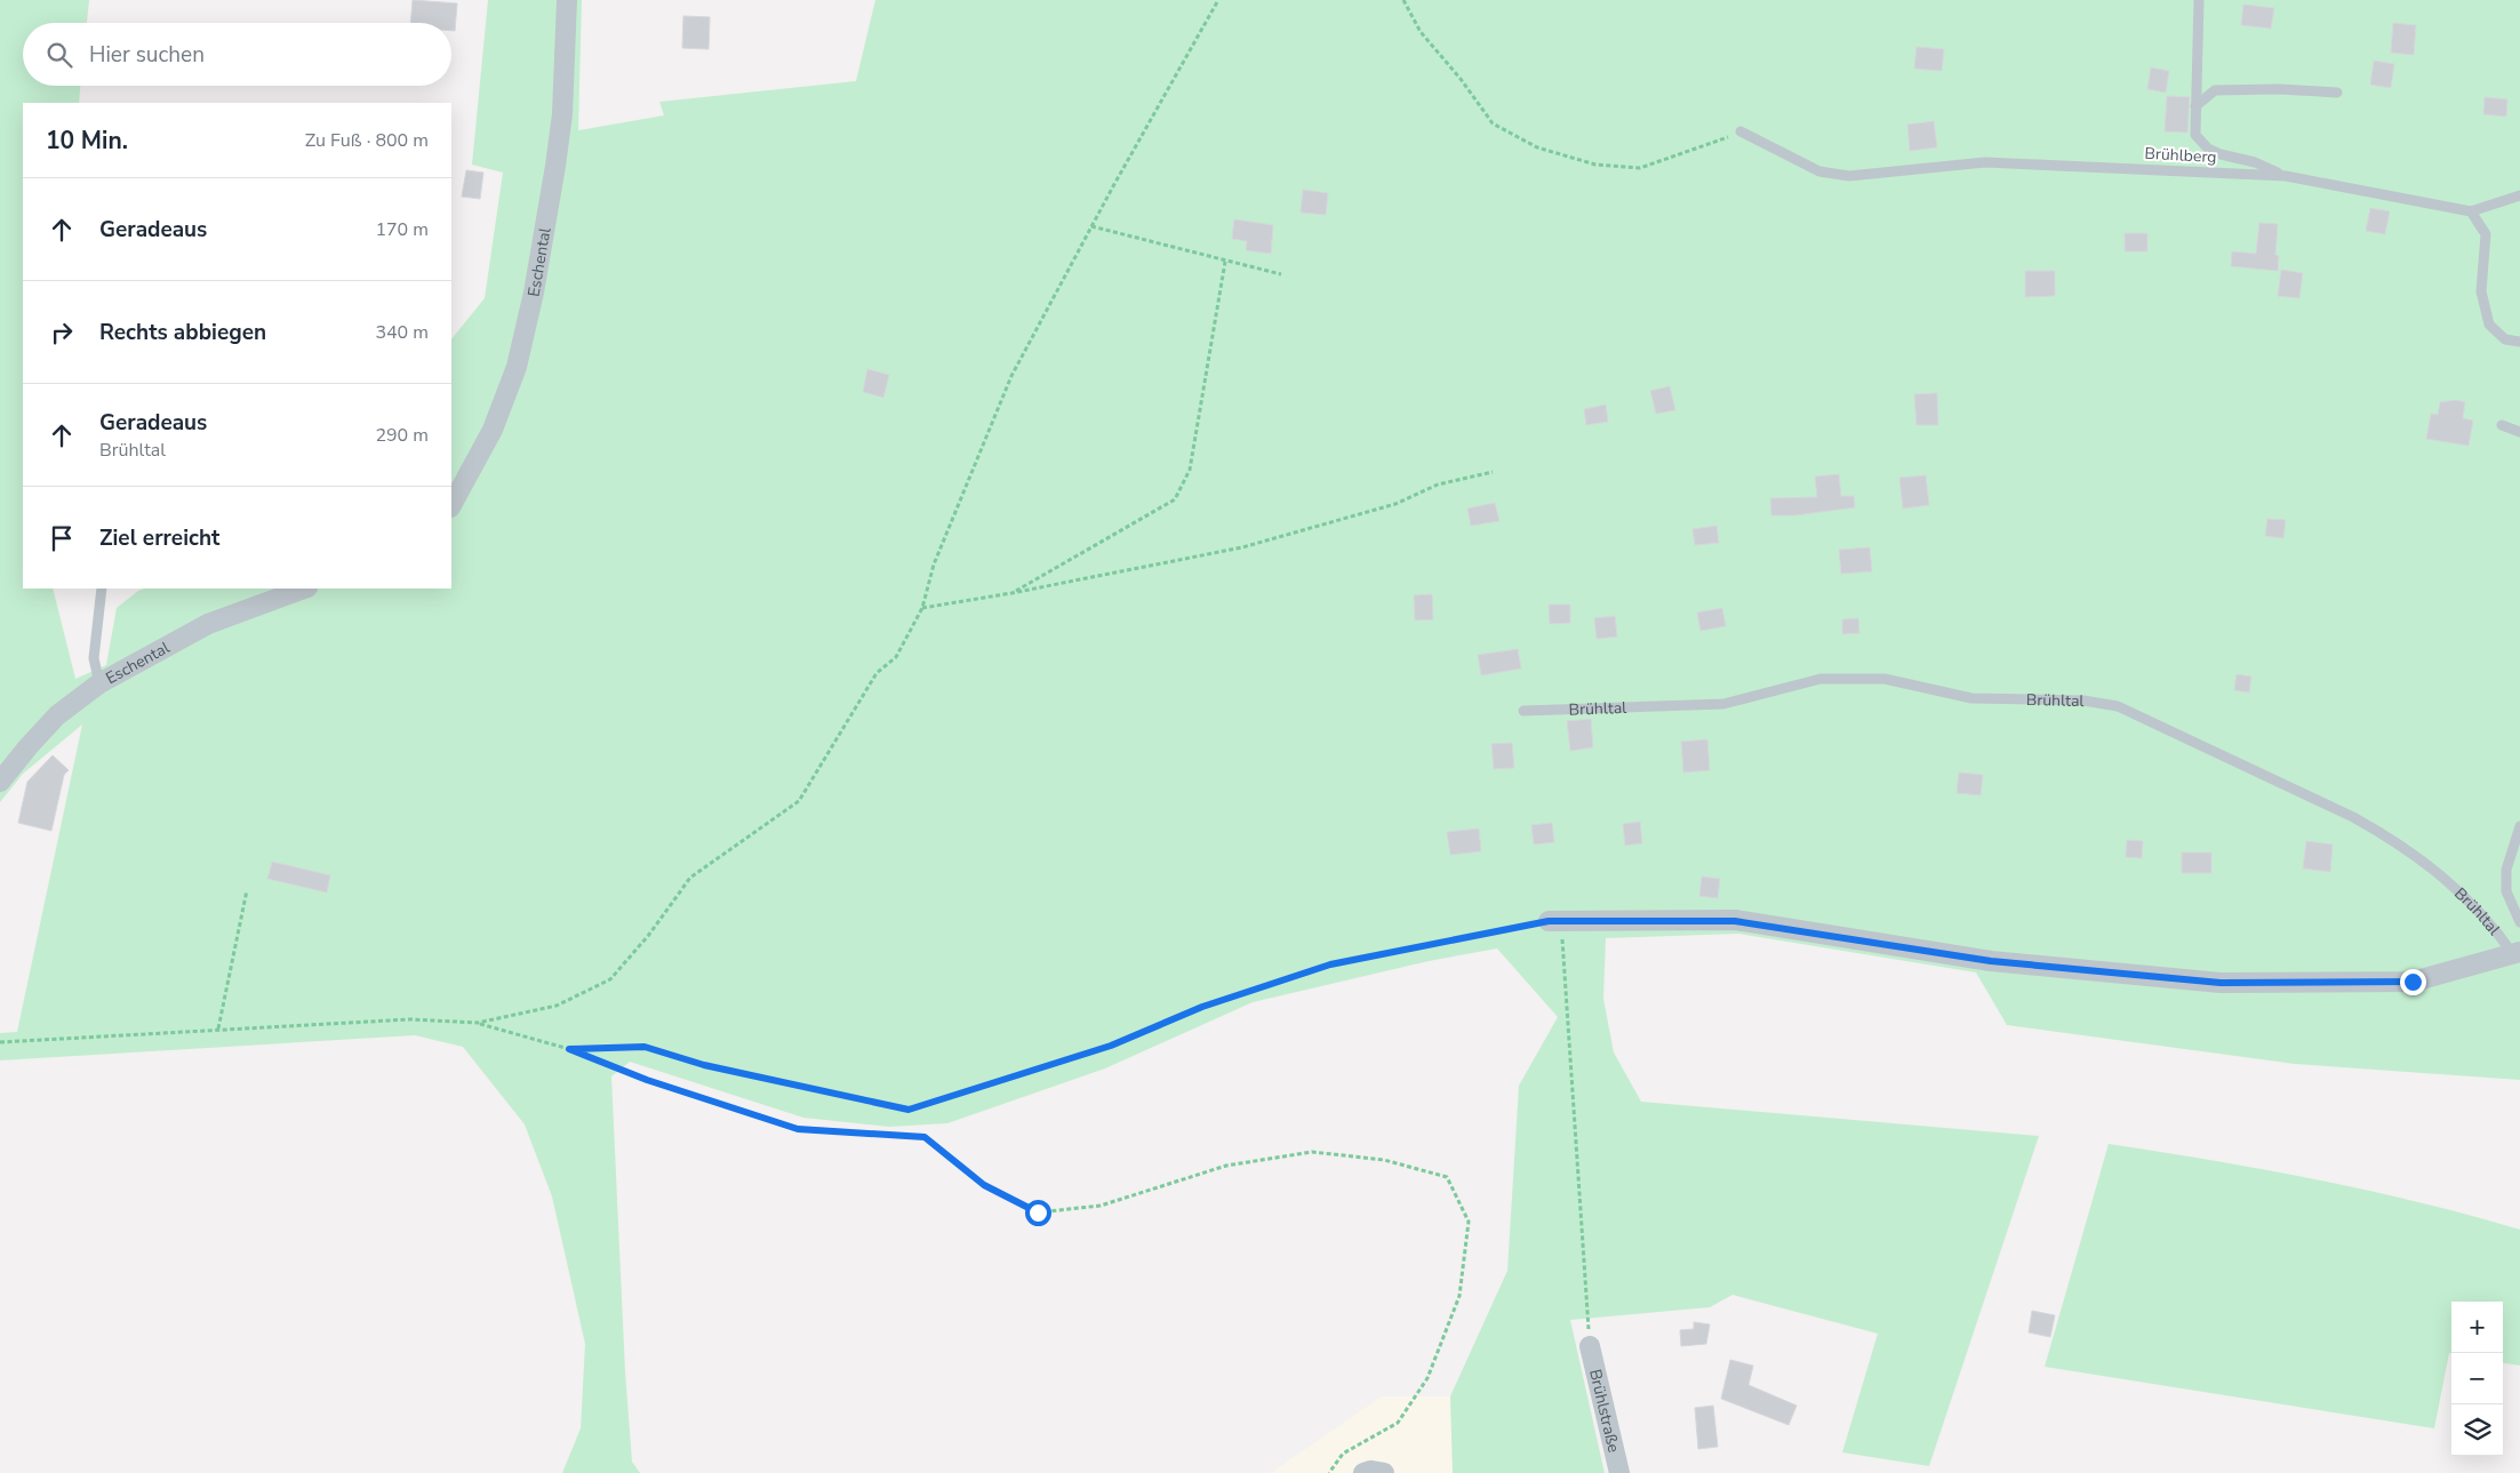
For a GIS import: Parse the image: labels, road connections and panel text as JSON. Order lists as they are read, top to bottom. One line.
{"streets":{"street":["Eschental","Brühltal","Brühlstraße"],"lane":["Brühlberg"]},"page":{"search":"Hier suchen","heading":["10 Min.","Zu Fuß · 800 m"],"list":[["Geradeaus","170 m"],["Rechts abbiegen","340 m"],["Geradeaus","Brühltal","290 m"],"Ziel erreicht"],"map_buttons":["+","−"]}}
